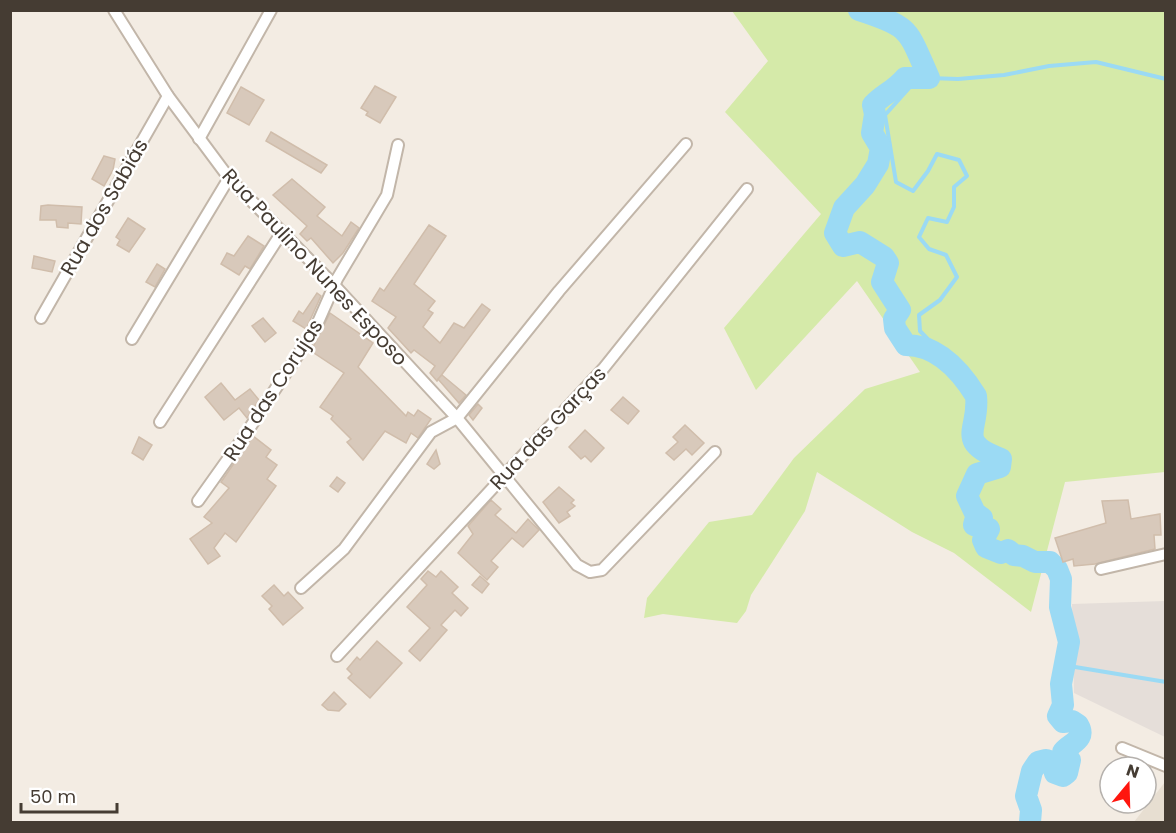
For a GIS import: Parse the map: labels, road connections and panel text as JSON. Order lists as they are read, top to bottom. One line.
{"streets":{"street":["Rua dos Sabiás","Rua Paulino Nunes Esposo","Rua das Corujas","Rua das Garças"]},"crossings":[["Rua dos Sabiás","Rua Paulino Nunes Esposo"],["Rua Paulino Nunes Esposo","Rua das Corujas"],["Rua Paulino Nunes Esposo","Rua das Garças"]],"scale_bar":"50 m","north":"top"}
